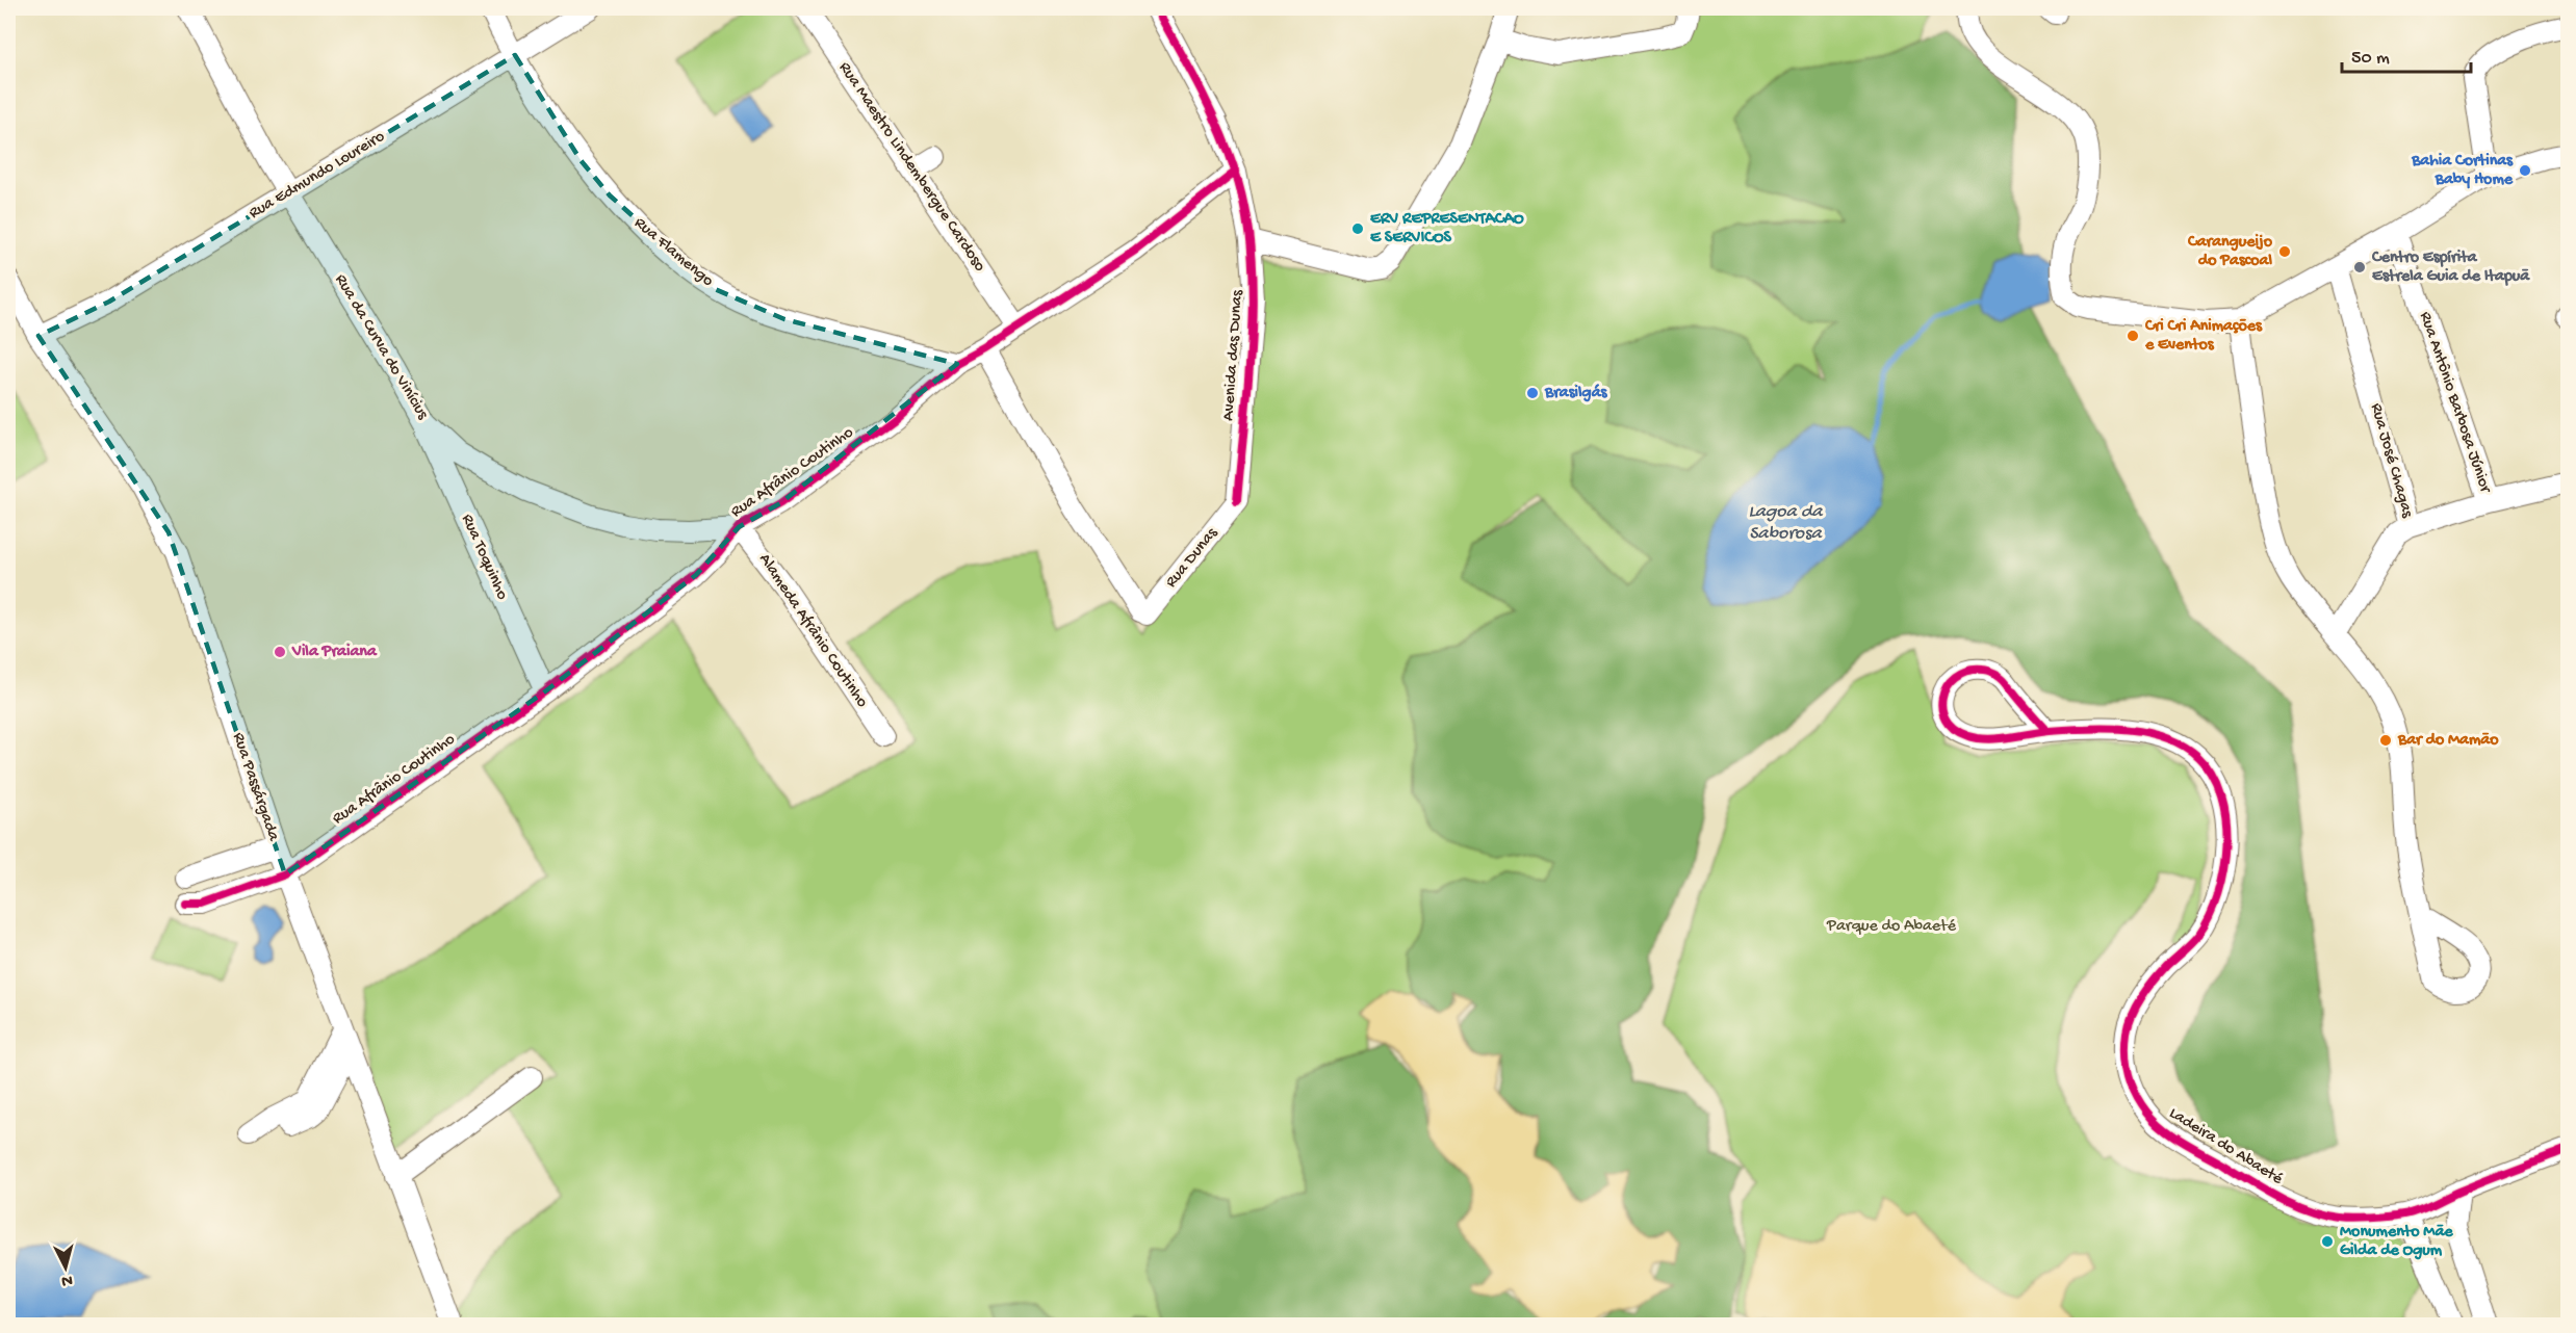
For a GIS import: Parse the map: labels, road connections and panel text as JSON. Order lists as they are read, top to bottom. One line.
{"streets":{"street":["Rua Maestro Lindembergue Cardoso","Rua Edmundo Loureiro","Rua Flamengo","Rua da Curva do Vinícius","Avenida das Dunas","Rua Antônio Barbosa Júnior","Rua José Chagas","Rua Afrânio Coutinho","Rua Toquinho","Rua Dunas","Alameda Afrânio Coutinho","Rua Passárgada","Ladeira do Abaeté"]},"crossings":[["Rua Maestro Lindembergue Cardoso","Rua Afrânio Coutinho"],["Rua Edmundo Loureiro","Rua Flamengo"],["Rua Edmundo Loureiro","Rua da Curva do Vinícius"],["Rua Edmundo Loureiro","Rua Passárgada"],["Rua Flamengo","Rua Afrânio Coutinho"],["Rua da Curva do Vinícius","Rua Afrânio Coutinho"],["Rua da Curva do Vinícius","Rua Toquinho"],["Rua da Curva do Vinícius","Alameda Afrânio Coutinho"],["Avenida das Dunas","Rua Afrânio Coutinho"],["Avenida das Dunas","Rua Dunas"],["Rua Antônio Barbosa Júnior","Rua José Chagas"],["Rua Afrânio Coutinho","Rua Toquinho"],["Rua Afrânio Coutinho","Rua Dunas"],["Rua Afrânio Coutinho","Alameda Afrânio Coutinho"],["Rua Afrânio Coutinho","Rua Passárgada"]],"water":["Lagoa da Saborosa"],"parks":["Parque do Abaeté"],"places":["Bahia Cortinas Baby Home","ERV REPRESENTACAO E SERVICOS","Carangueijo do Pascoal","Centro Espírita Estrela Guia de Itapuã","Cri Cri Animações e Eventos","Brasilgás","Vila Praiana","Bar do Mamão","Monumento Mãe Gilda de Ogum"],"scale_bar":"50 m","north":"bottom"}
